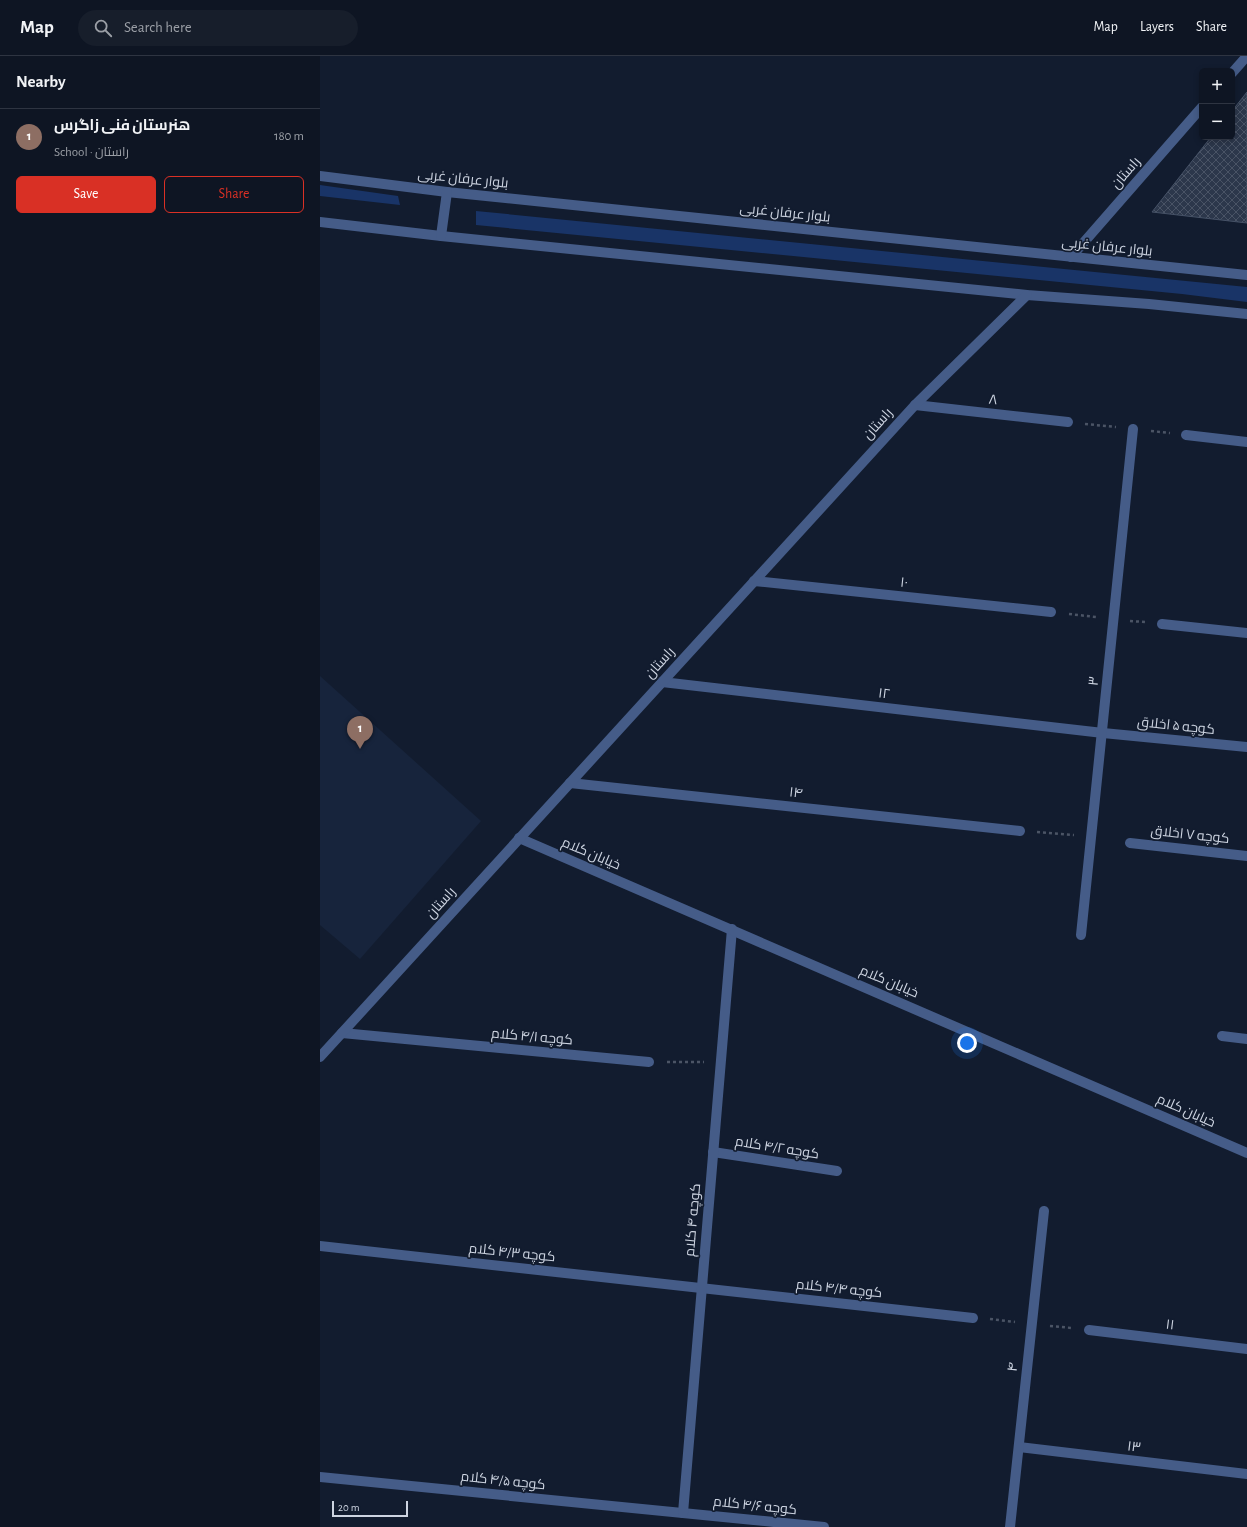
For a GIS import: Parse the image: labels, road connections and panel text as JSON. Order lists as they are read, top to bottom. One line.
{"streets":{"street":["راستان","بلوار عرفان غربی","۸","۱۰","۳","۱۲","کوچه ۵ اخلاق","۱۴","کوچه ۷ اخلاق","خیابان کلام","کوچه ۴/۱ کلام","کوچه ۴/۲ کلام","کوچه ۴ کلام","کوچه ۴/۳ کلام","کوچه ۴/۴ کلام","۱۱","۴","۱۳","کوچه ۴/۵ کلام","کوچه ۴/۶ کلام"]},"crossings":[["راستان","بلوار عرفان غربی"],["راستان","۸"],["راستان","۱۰"],["راستان","۱۲"],["راستان","۱۴"],["راستان","خیابان کلام"],["راستان","کوچه ۴/۱ کلام"],["۳","۱۲"],["۳","کوچه ۵ اخلاق"],["۱۲","کوچه ۵ اخلاق"],["خیابان کلام","کوچه ۴ کلام"],["کوچه ۴/۲ کلام","کوچه ۴ کلام"],["کوچه ۴ کلام","کوچه ۴/۳ کلام"],["کوچه ۴ کلام","کوچه ۴/۴ کلام"],["کوچه ۴ کلام","کوچه ۴/۵ کلام"],["کوچه ۴ کلام","کوچه ۴/۶ کلام"],["کوچه ۴/۳ کلام","کوچه ۴/۴ کلام"],["۴","۱۳"],["کوچه ۴/۵ کلام","کوچه ۴/۶ کلام"]],"scale_bar":"20 m","page":{"header":"Map","search":"Search here","nav":["Map","Layers","Share"],"heading":"Nearby","map_buttons":["+","−"],"list":[{"mark":"1","name":"هنرستان فنی زاگرس","note":"School · راستان","value":"180 m"}],"buttons":["Save","Share"],"pins":"1","scale":"20 m"}}
